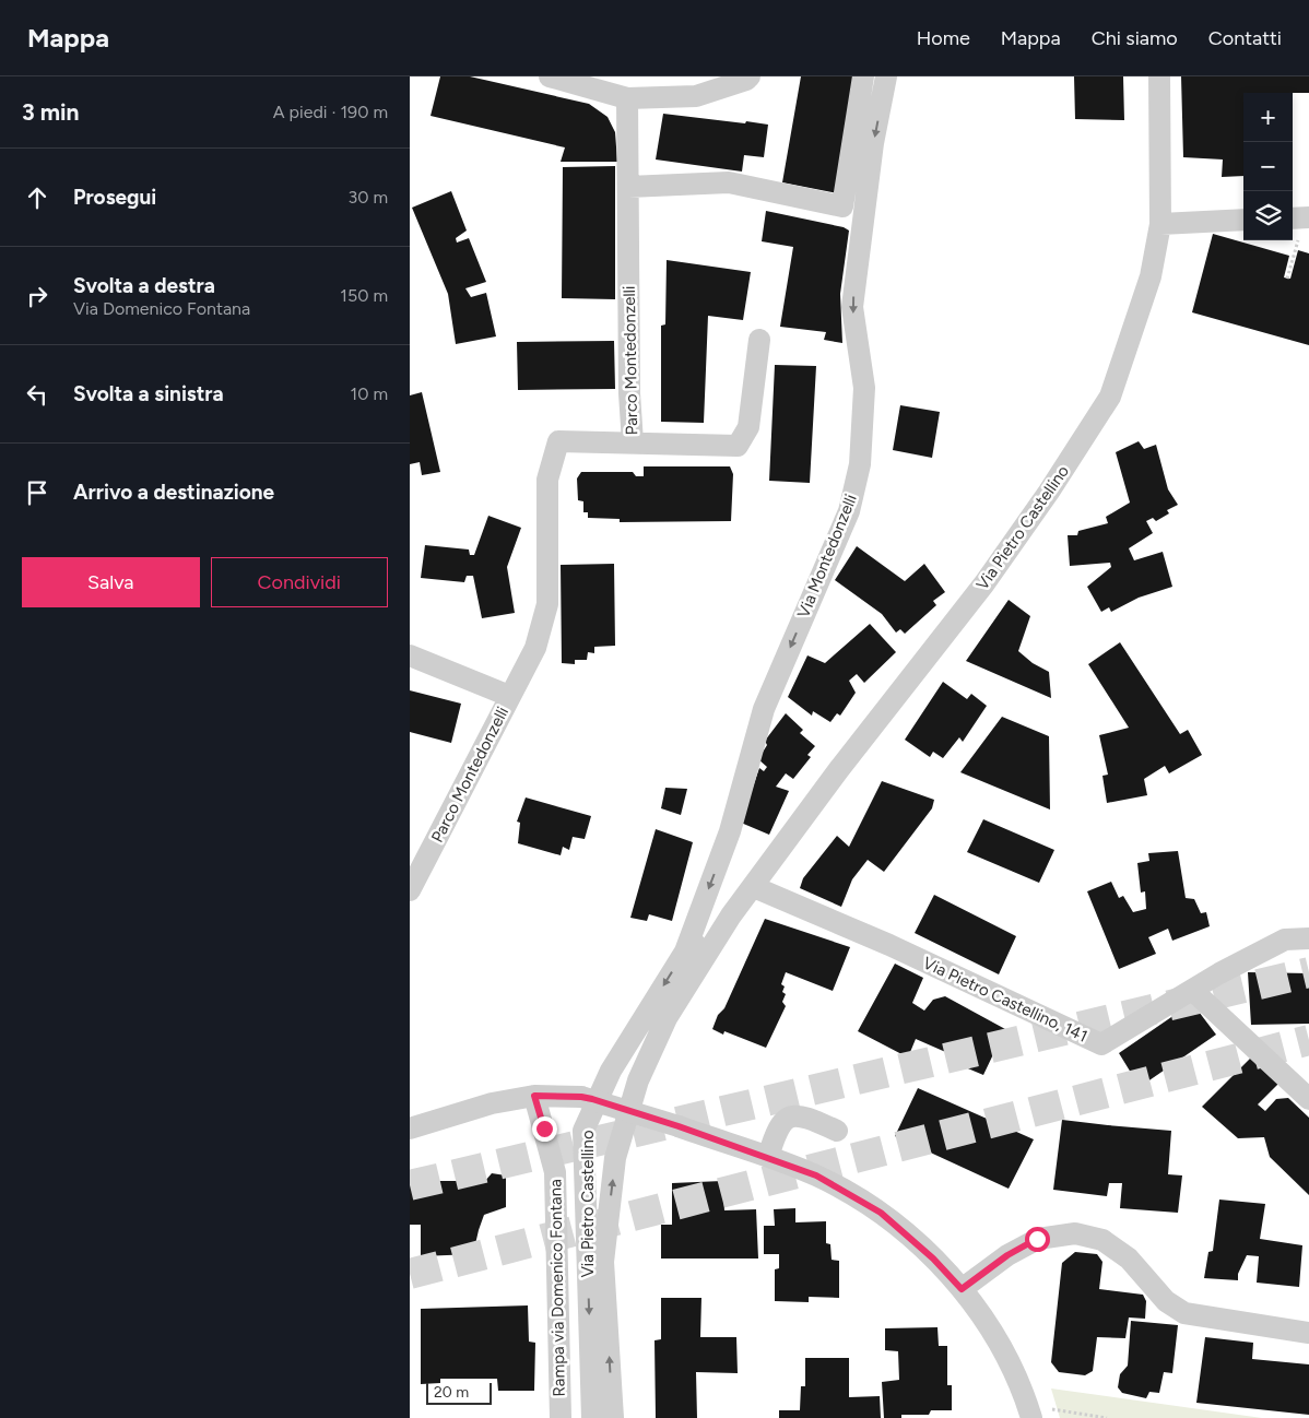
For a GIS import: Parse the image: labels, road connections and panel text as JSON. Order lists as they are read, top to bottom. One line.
{"streets":{"street":["Parco Montedonzelli","Via Pietro Castellino","Via Montedonzelli","Via Pietro Castellino, 141","Rampa via Domenico Fontana"]},"crossings":[["Via Pietro Castellino","Via Montedonzelli"],["Via Pietro Castellino","Via Pietro Castellino, 141"]],"one_way":["Via Montedonzelli"],"scale_bar":"20 m","page":{"header":"Mappa","nav":["Home","Mappa","Chi siamo","Contatti"],"heading":["3 min","A piedi · 190 m"],"map_buttons":["+","−"],"list":[["Prosegui","30 m"],["Svolta a destra","Via Domenico Fontana","150 m"],["Svolta a sinistra","10 m"],"Arrivo a destinazione"],"buttons":["Salva","Condividi"],"scale":"20 m"}}
